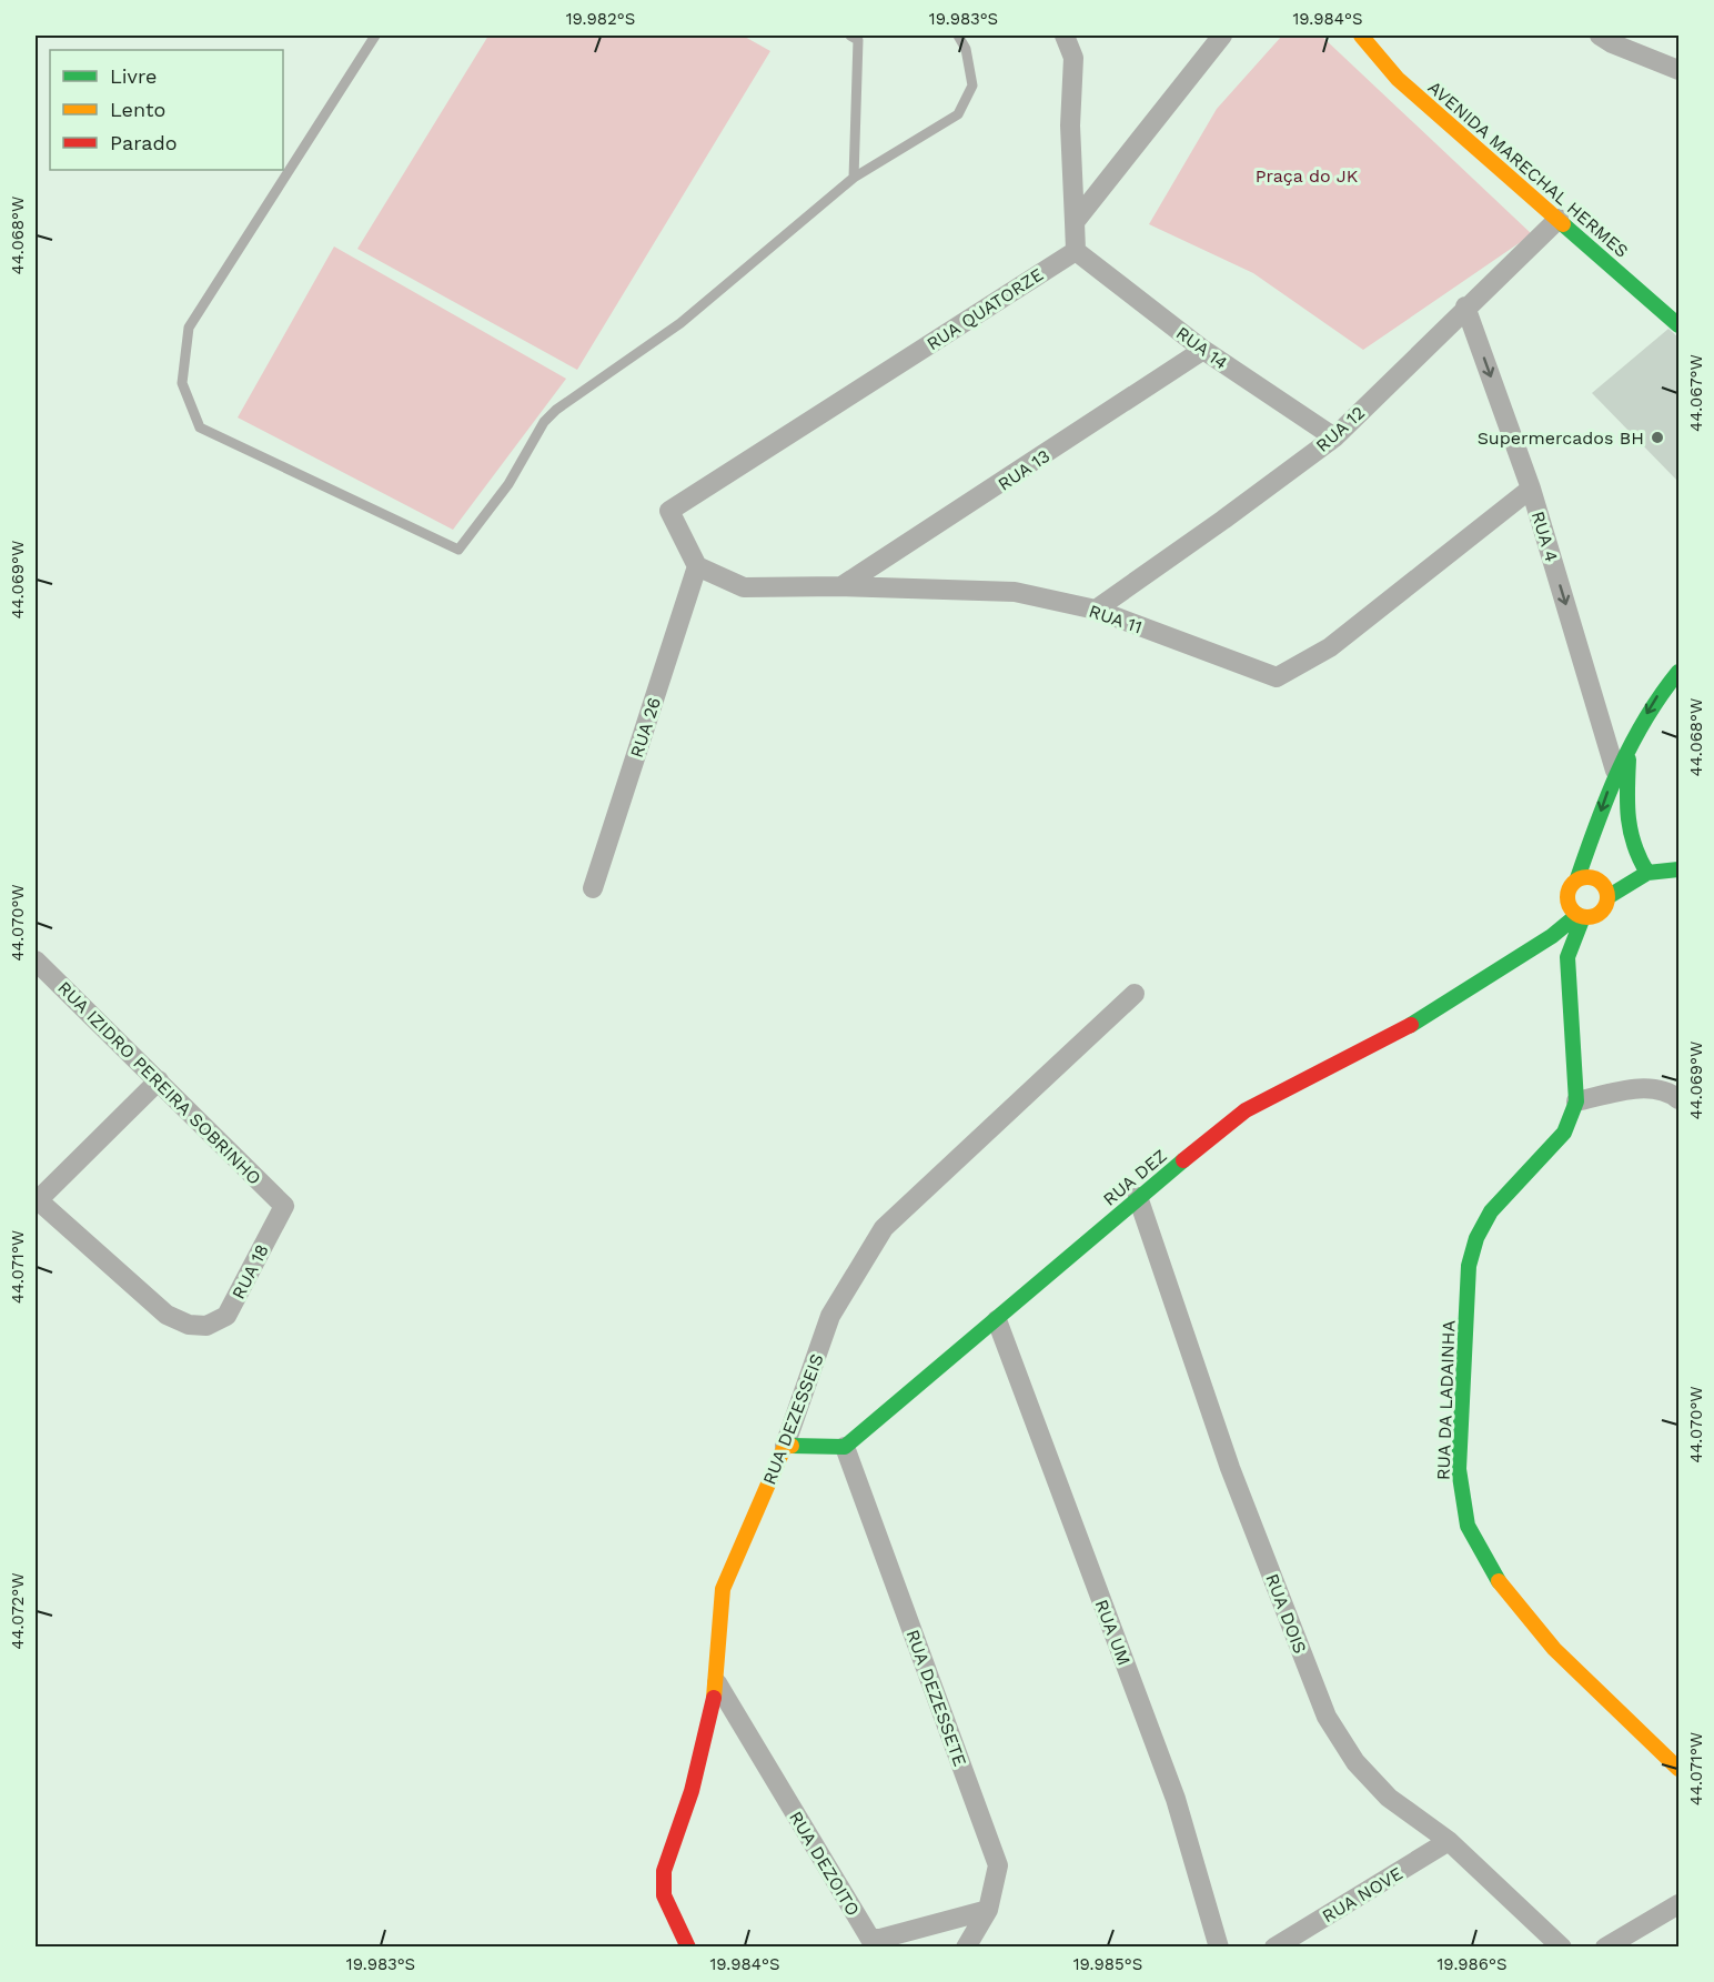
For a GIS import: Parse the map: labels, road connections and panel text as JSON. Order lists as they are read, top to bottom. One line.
{"streets":{"street":["AVENIDA MARECHAL HERMES","RUA QUATORZE","RUA 14","RUA 12","RUA 13","RUA 4","RUA 11","RUA 26","RUA IZIDRO PEREIRA SOBRINHO","RUA DEZ","RUA 18","RUA DA LADAINHA","RUA DEZESSEIS","RUA DOIS","RUA UM","RUA DEZESSETE","RUA DEZOITO","RUA NOVE"]},"crossings":[["AVENIDA MARECHAL HERMES","RUA 12"],["RUA QUATORZE","RUA 14"],["RUA QUATORZE","RUA 11"],["RUA QUATORZE","RUA 26"],["RUA 14","RUA 12"],["RUA 14","RUA 13"],["RUA 12","RUA 4"],["RUA 12","RUA 11"],["RUA 13","RUA 11"],["RUA 4","RUA 11"],["RUA 11","RUA 26"],["RUA IZIDRO PEREIRA SOBRINHO","RUA 18"],["RUA DEZ","RUA DA LADAINHA"],["RUA DEZ","RUA DOIS"],["RUA DEZ","RUA UM"],["RUA DEZ","RUA DEZESSETE"],["RUA DEZESSEIS","RUA DEZOITO"],["RUA DOIS","RUA NOVE"],["RUA DEZESSETE","RUA DEZOITO"]],"one_way":["RUA 4"],"parks":["Praça do JK"],"places":["Supermercados BH"],"legend":["Livre","Lento","Parado"],"coordinates":["19.982°S","19.983°S","19.984°S","44.068°W","44.067°W","44.069°W","44.070°W","44.071°W","44.072°W","19.985°S","19.986°S"]}
